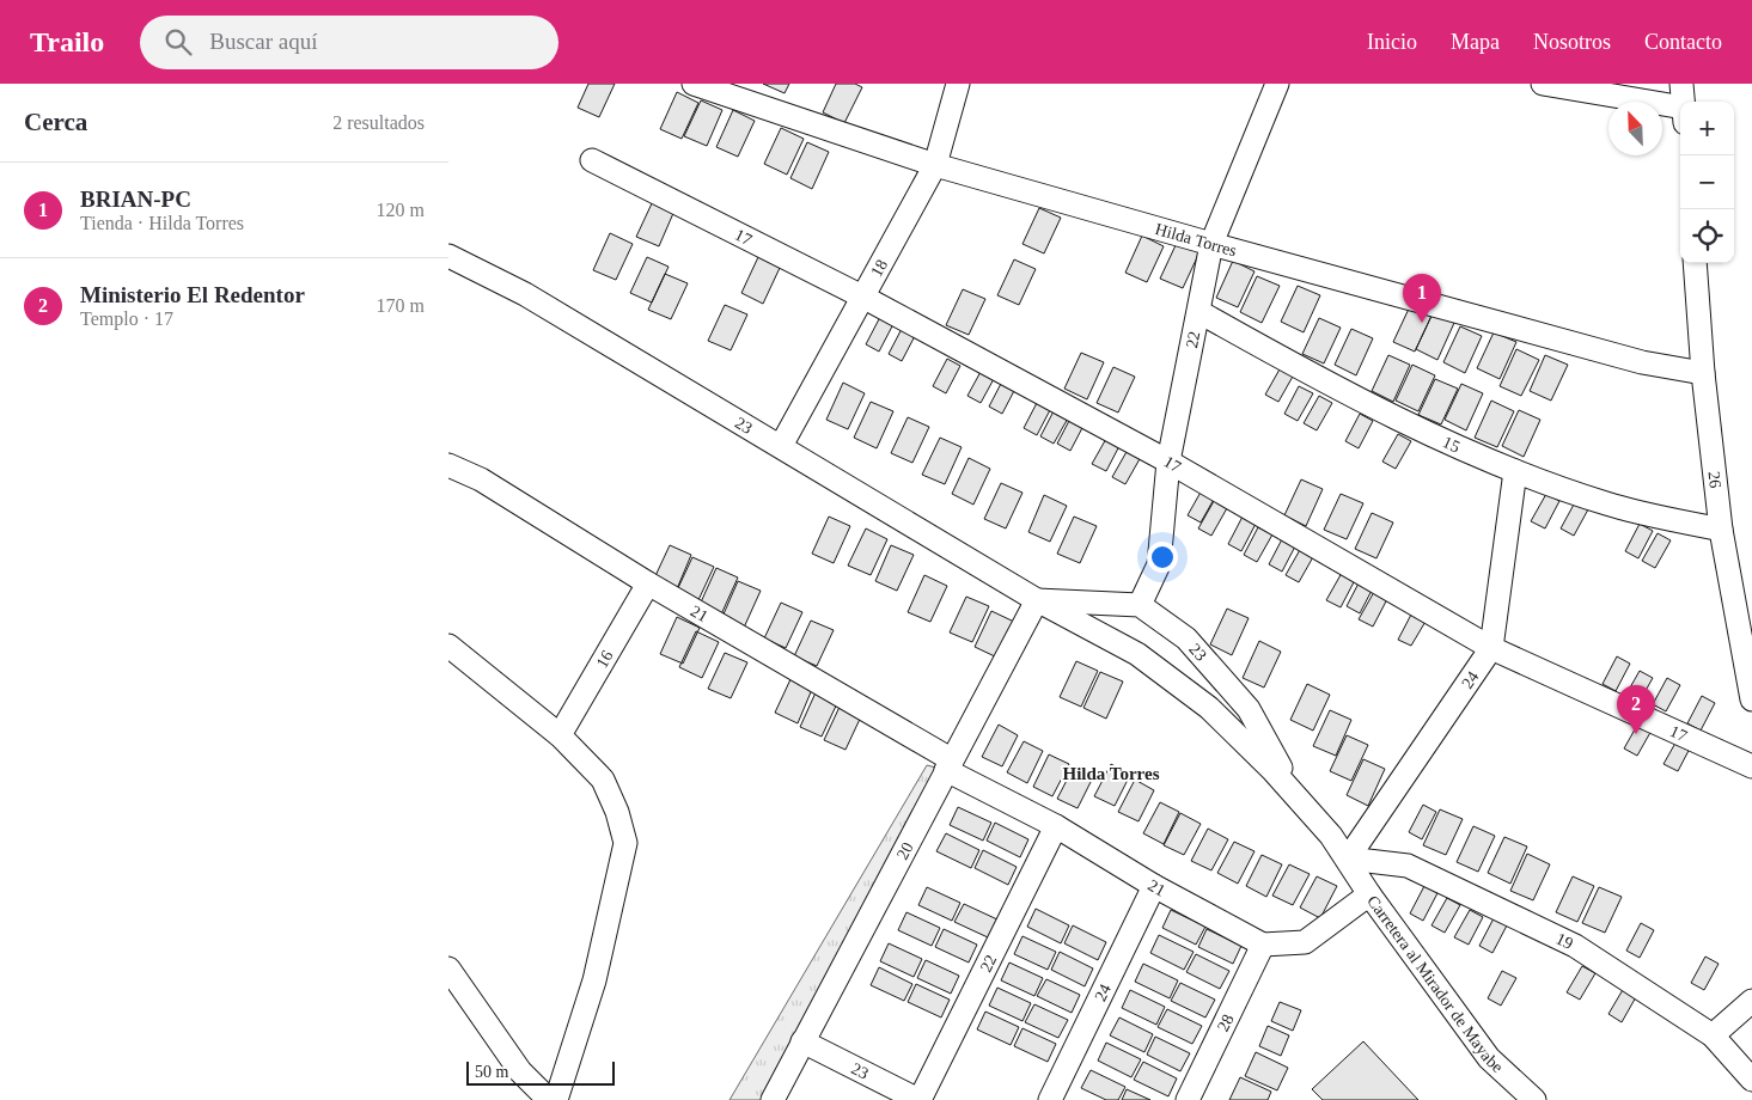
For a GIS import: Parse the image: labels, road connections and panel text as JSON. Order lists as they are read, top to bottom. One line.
{"streets":{"street":["17","Hilda Torres","18","22","23","15","26","21","16","24","20","19","Carretera al Mirador de Mayabe","28"]},"crossings":[["17","18"],["17","22"],["17","24"],["Hilda Torres","18"],["Hilda Torres","22"],["Hilda Torres","26"],["18","23"],["22","23"],["22","15"],["22","21"],["23","24"],["23","20"],["23","19"],["23","Carretera al Mirador de Mayabe"],["15","26"],["15","24"],["21","16"],["21","24"],["21","20"],["21","28"],["24","19"],["24","Carretera al Mirador de Mayabe"],["19","Carretera al Mirador de Mayabe"]],"districts":["Hilda Torres"],"scale_bar":"50 m","north":"top left","page":{"header":"Trailo","search":"Buscar aquí","nav":["Inicio","Mapa","Nosotros","Contacto"],"heading":["Cerca","2 resultados"],"map_buttons":["+","−"],"list":[{"mark":"1","name":"BRIAN-PC","note":"Tienda · Hilda Torres","value":"120 m"},{"mark":"2","name":"Ministerio El Redentor","note":"Templo · 17","value":"170 m"}],"pins":["1","2"],"scale":"50 m"}}
